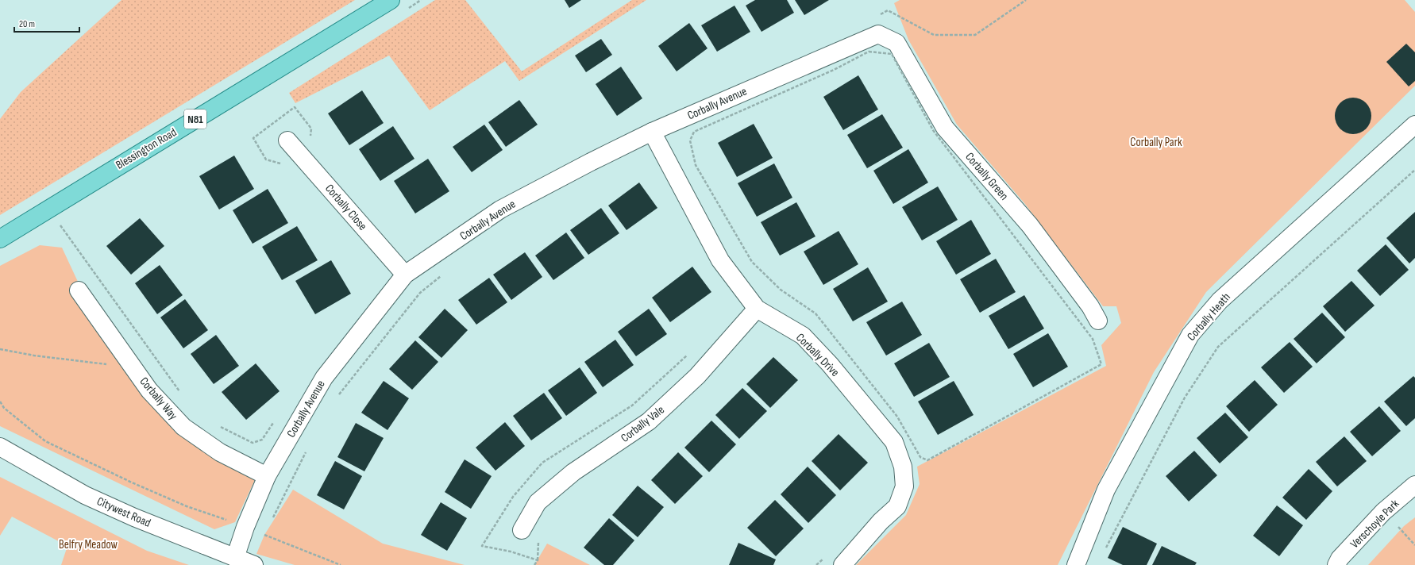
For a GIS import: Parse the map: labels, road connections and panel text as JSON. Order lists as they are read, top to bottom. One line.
{"streets":{"main road":["N81","Blessington Road"],"street":["Corbally Avenue","Corbally Green","Corbally Close","Corbally Heath","Corbally Drive","Corbally Way","Corbally Vale","Citywest Road","Verschoyle Park"]},"crossings":[["Corbally Avenue","Corbally Green"],["Corbally Avenue","Corbally Close"],["Corbally Avenue","Corbally Drive"],["Corbally Avenue","Corbally Way"],["Corbally Avenue","Citywest Road"],["Corbally Drive","Corbally Vale"]],"parks":["Corbally Park","Belfry Meadow"],"scale_bar":"20 m"}
